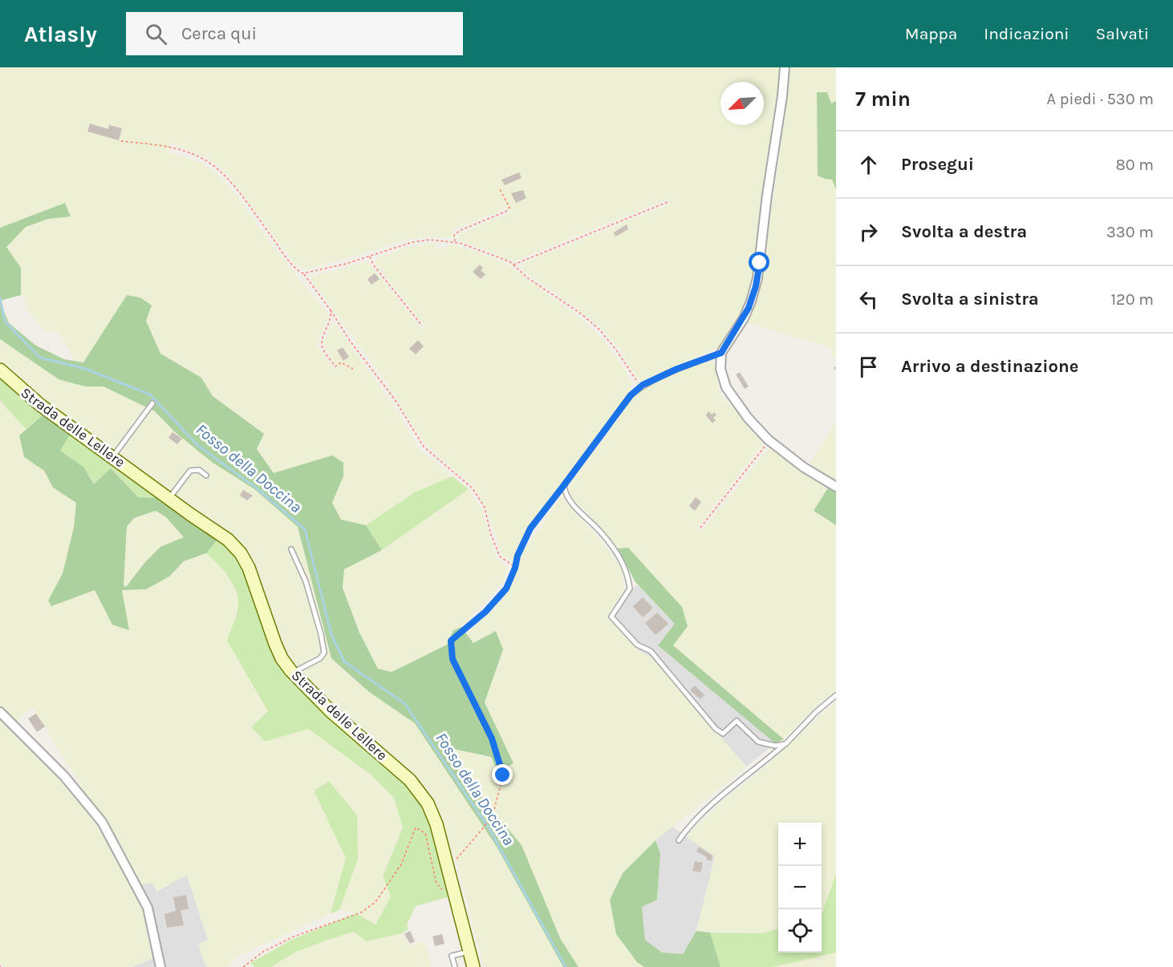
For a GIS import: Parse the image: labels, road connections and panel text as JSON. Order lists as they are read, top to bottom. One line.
{"streets":{"street":["Strada delle Lellere"]},"water":["Fosso della Doccina"],"north":"bottom left","page":{"header":"Atlasly","search":"Cerca qui","nav":["Mappa","Indicazioni","Salvati"],"heading":["7 min","A piedi · 530 m"],"list":[["Prosegui","80 m"],["Svolta a destra","330 m"],["Svolta a sinistra","120 m"],"Arrivo a destinazione"],"map_buttons":["+","−"]}}
